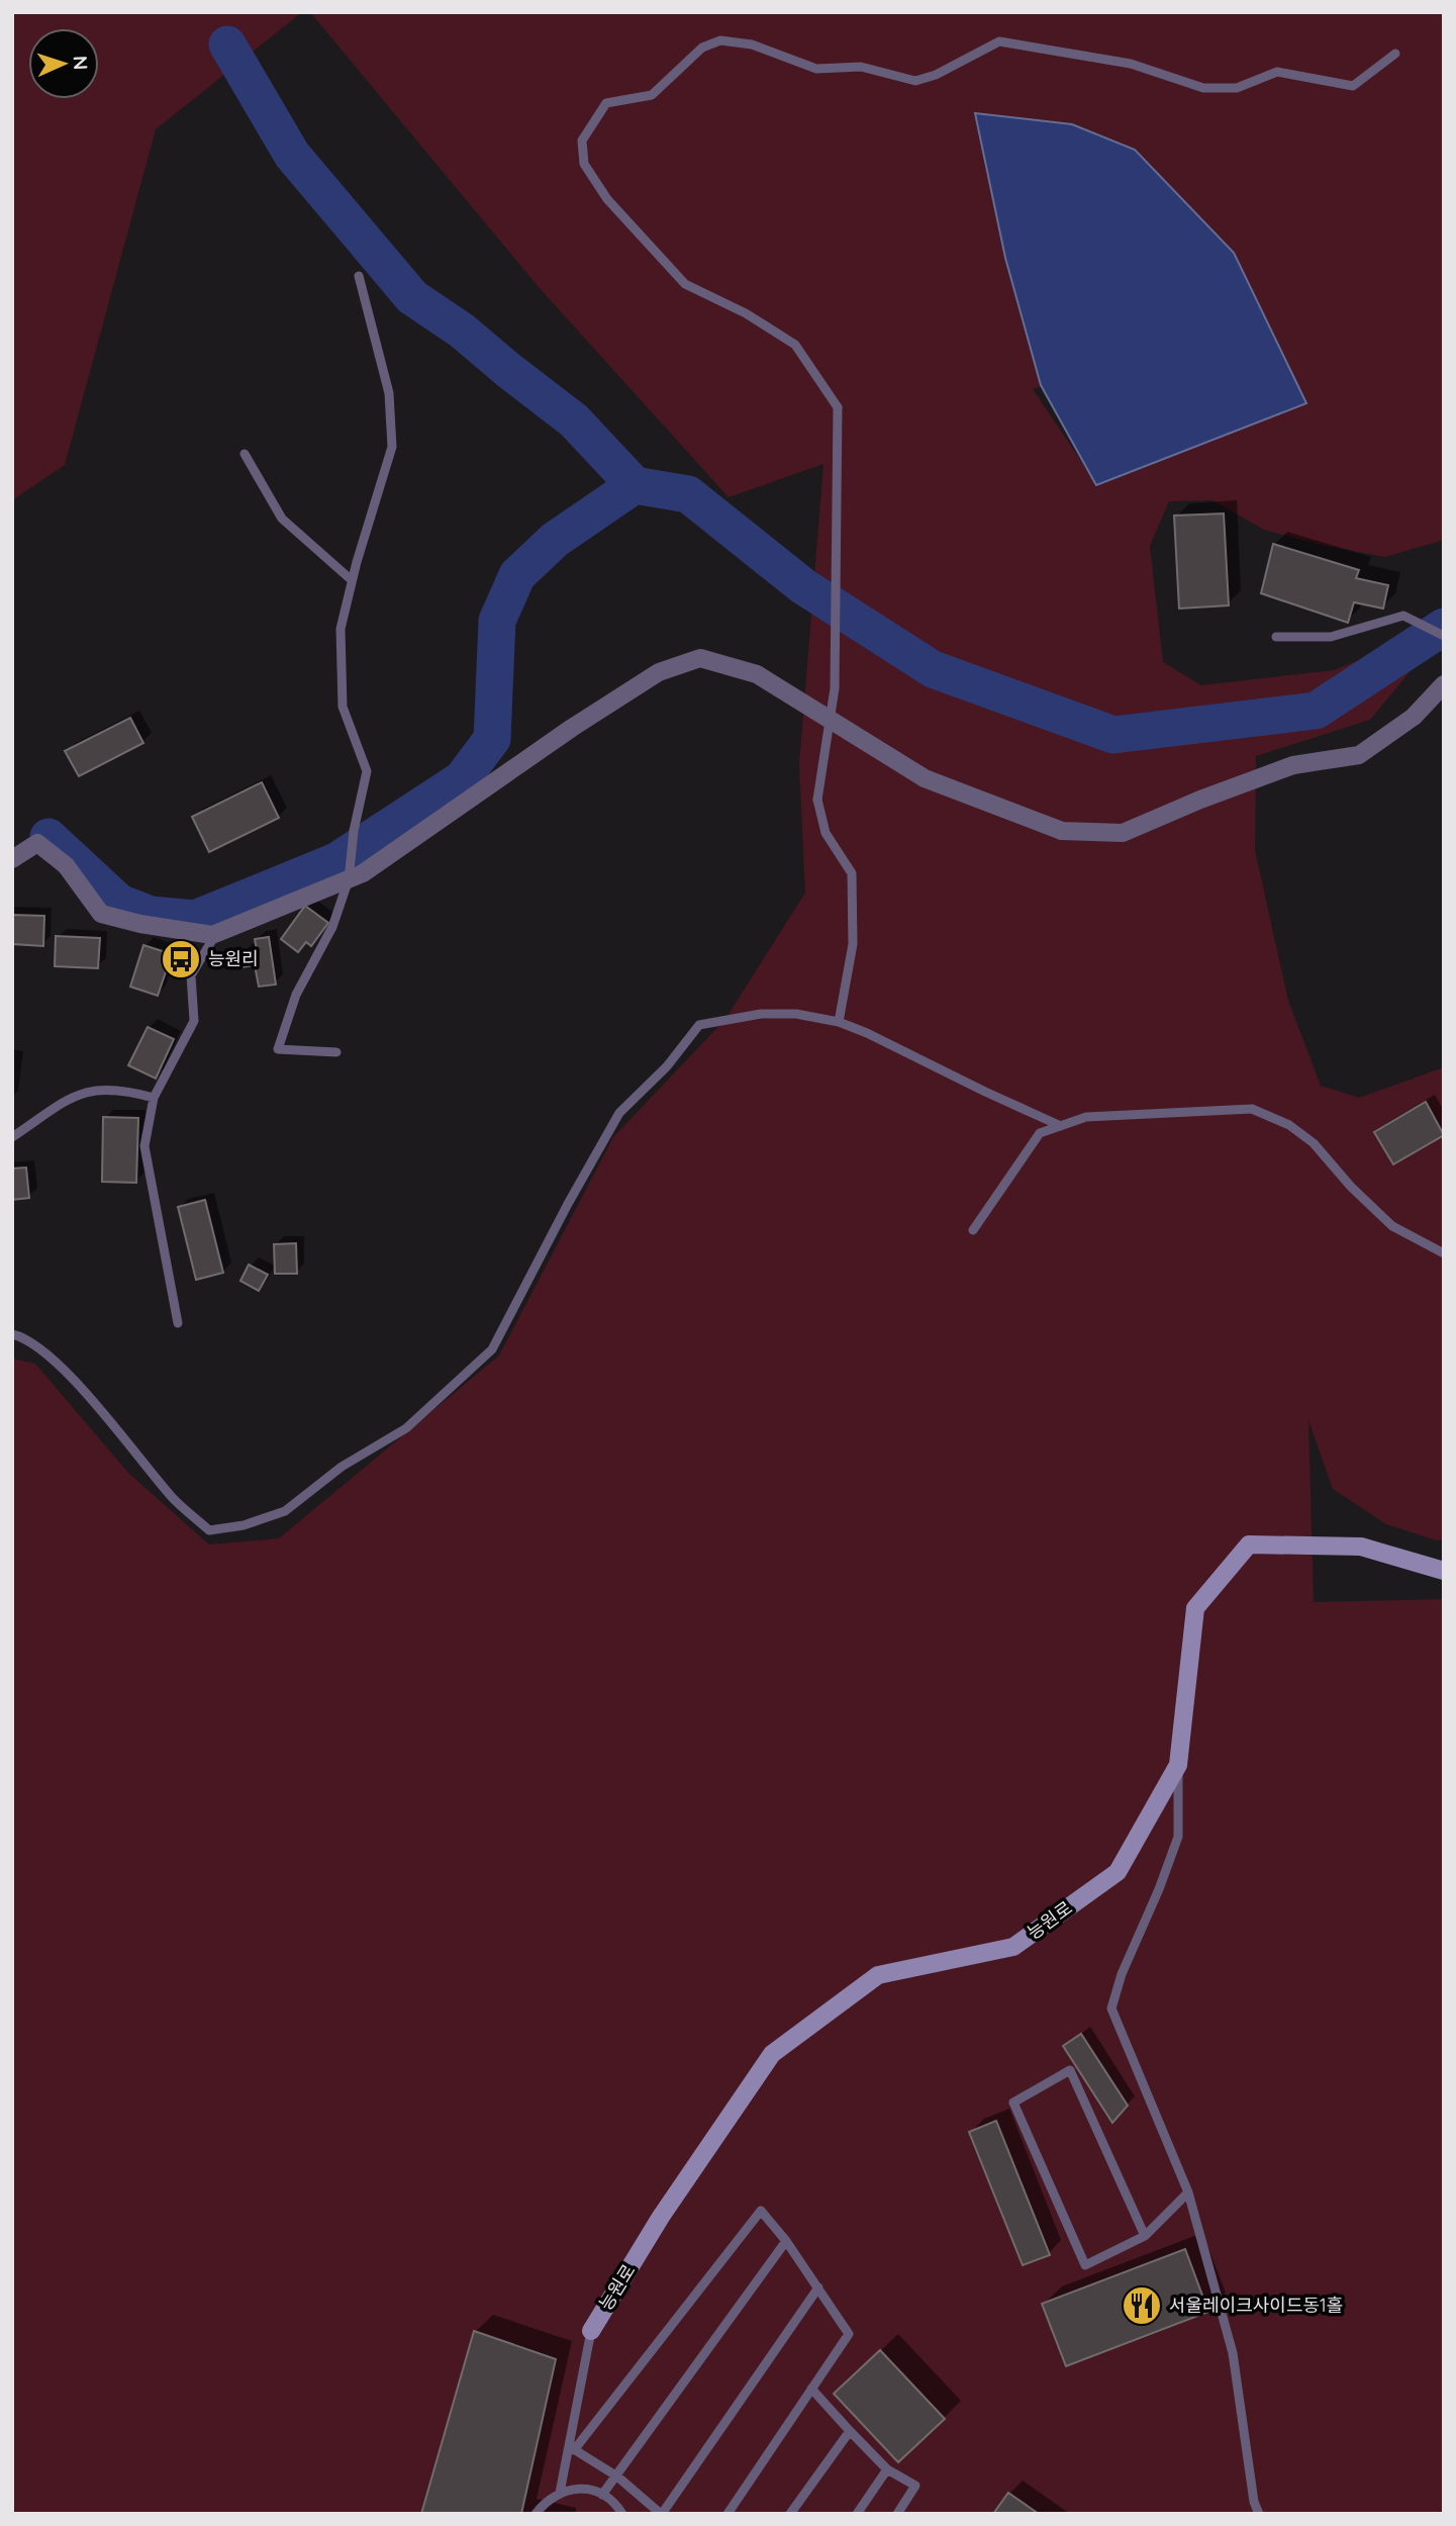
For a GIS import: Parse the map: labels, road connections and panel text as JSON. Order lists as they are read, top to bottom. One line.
{"streets":{"street":["능원로"]},"places":{"bus stop":["능원리"],"restaurant":["서울레이크사이드동1홀"]},"north":"right"}
